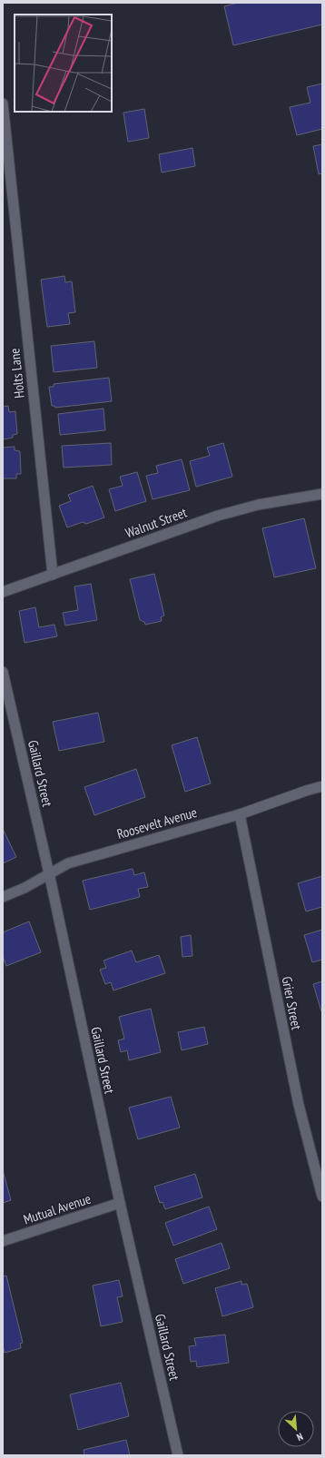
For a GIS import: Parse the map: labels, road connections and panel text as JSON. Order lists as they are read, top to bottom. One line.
{"streets":{"street":["Holts Lane","Walnut Street","Gaillard Street","Roosevelt Avenue","Grier Street","Mutual Avenue"]},"crossings":[["Holts Lane","Walnut Street"],["Gaillard Street","Roosevelt Avenue"],["Gaillard Street","Mutual Avenue"],["Roosevelt Avenue","Grier Street"]],"north":"bottom right"}
